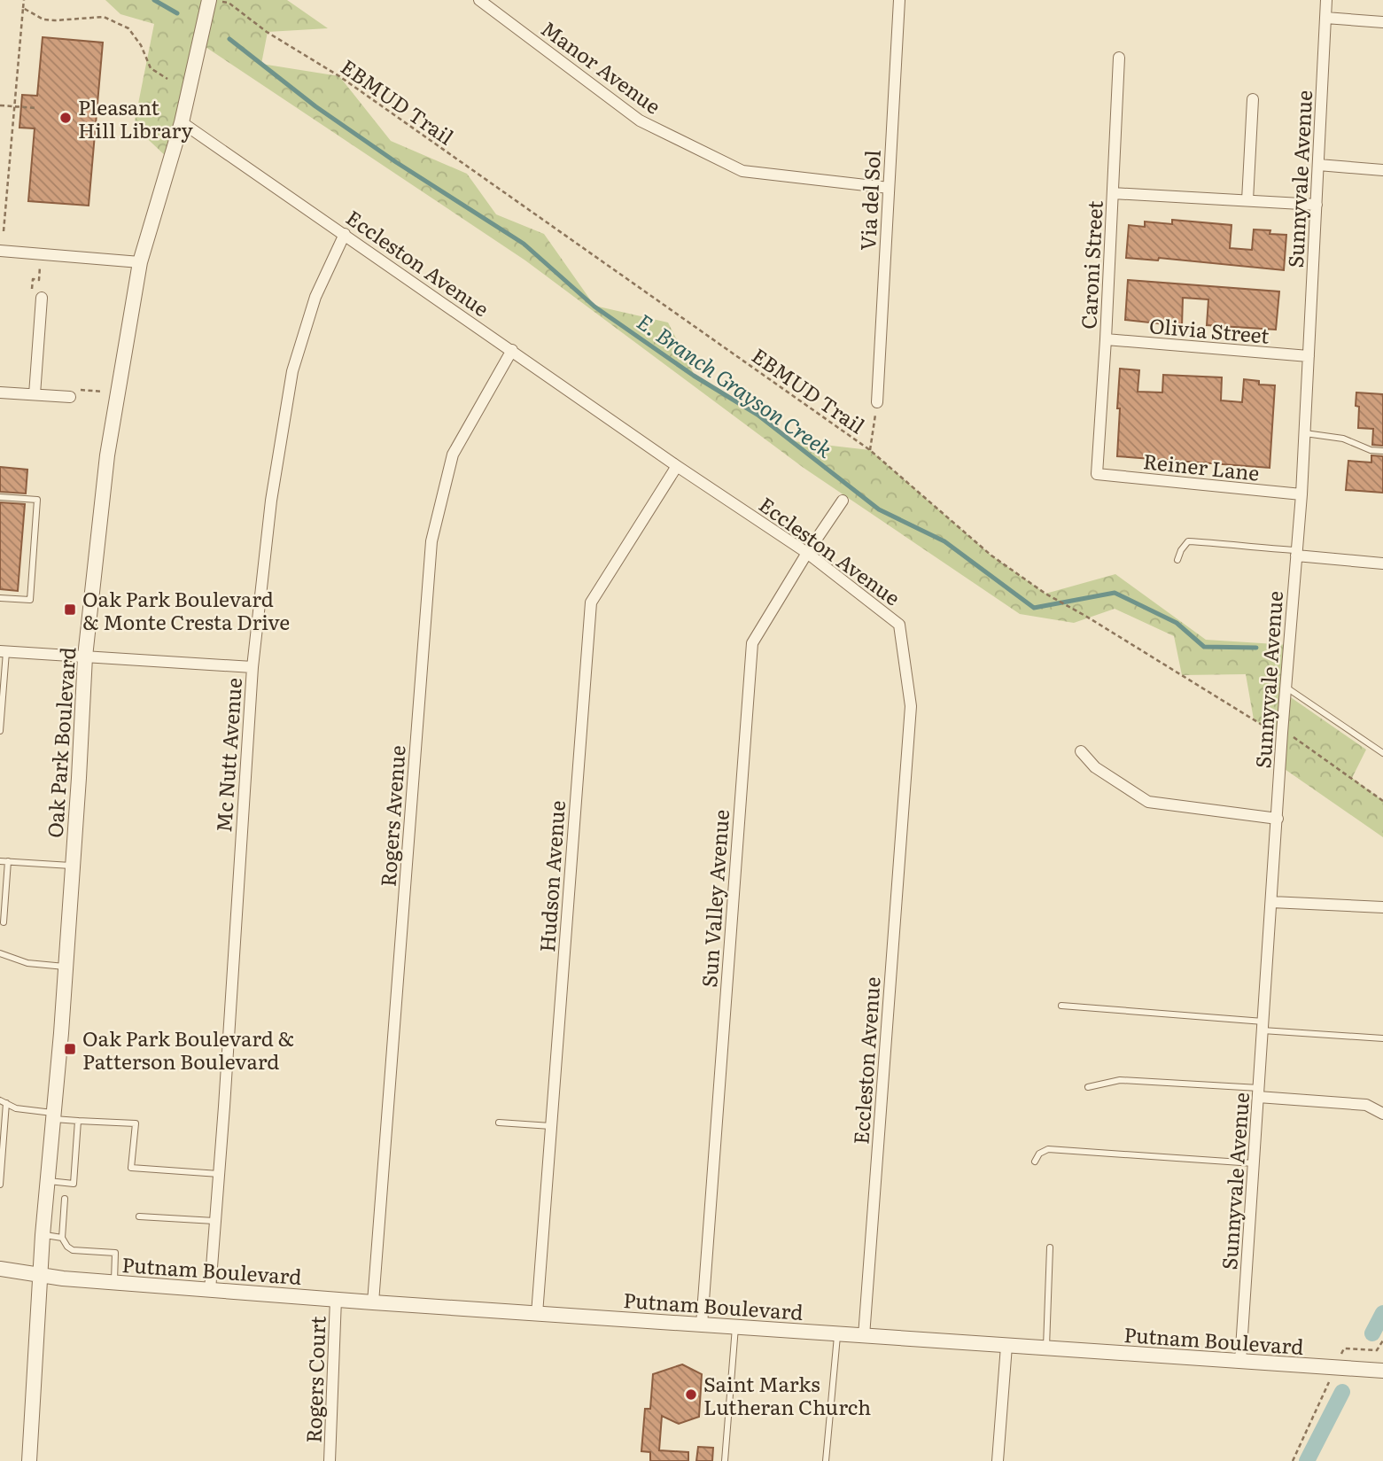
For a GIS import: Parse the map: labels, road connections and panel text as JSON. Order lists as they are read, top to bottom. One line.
{"streets":{"street":["Manor Avenue","Sunnyvale Avenue","Via del Sol","Eccleston Avenue","Caroni Street","Olivia Street","Reiner Lane","Oak Park Boulevard","Mc Nutt Avenue","Rogers Avenue","Hudson Avenue","Sun Valley Avenue","Putnam Boulevard","Rogers Court"],"path":["EBMUD Trail"]},"crossings":[["Manor Avenue","Via del Sol"],["EBMUD Trail","Sunnyvale Avenue"],["Sunnyvale Avenue","Olivia Street"],["Sunnyvale Avenue","Reiner Lane"],["Sunnyvale Avenue","Putnam Boulevard"],["Eccleston Avenue","Oak Park Boulevard"],["Eccleston Avenue","Mc Nutt Avenue"],["Eccleston Avenue","Rogers Avenue"],["Eccleston Avenue","Hudson Avenue"],["Eccleston Avenue","Sun Valley Avenue"],["Eccleston Avenue","Putnam Boulevard"],["Caroni Street","Olivia Street"],["Caroni Street","Reiner Lane"],["Oak Park Boulevard","Putnam Boulevard"],["Mc Nutt Avenue","Putnam Boulevard"],["Rogers Avenue","Putnam Boulevard"],["Hudson Avenue","Putnam Boulevard"],["Sun Valley Avenue","Putnam Boulevard"],["Putnam Boulevard","Rogers Court"]],"water":["E. Branch Grayson Creek"],"places":{"other":["Pleasant Hill Library","Saint Marks Lutheran Church"],"transit":["Oak Park Boulevard & Monte Cresta Drive","Oak Park Boulevard & Patterson Boulevard"]}}
